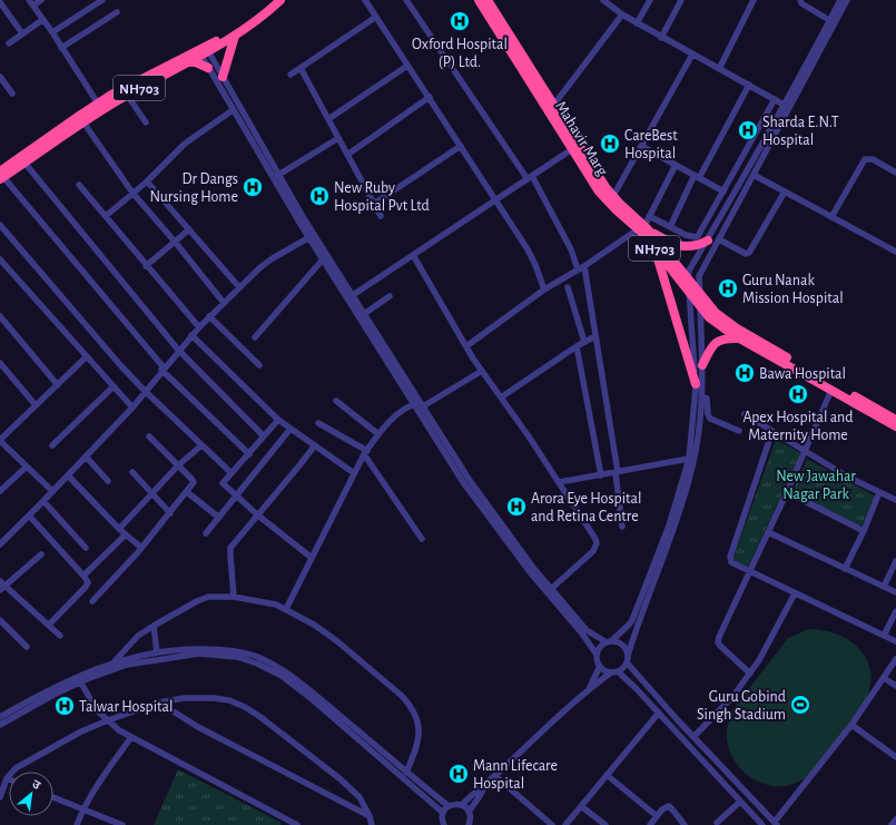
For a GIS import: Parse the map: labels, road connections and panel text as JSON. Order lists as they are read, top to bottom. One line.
{"streets":{"highway":["NH703","Mahavir Marg"]},"parks":["New Jawahar Nagar Park"],"places":{"hospital":["Oxford Hospital (P) Ltd.","Sharda E.N.T Hospital","CareBest Hospital","Dr Dangs Nursing Home","New Ruby Hospital Pvt Ltd","Guru Nanak Mission Hospital","Bawa Hospital","Apex Hospital and Maternity Home","Arora Eye Hospital and Retina Centre","Talwar Hospital","Mann Lifecare Hospital"],"sports":["Guru Gobind Singh Stadium"]},"north":"top right"}
